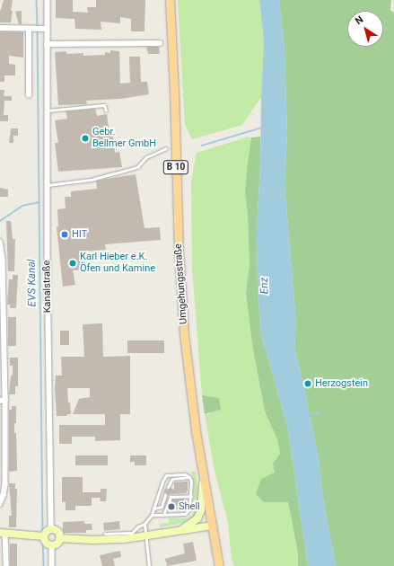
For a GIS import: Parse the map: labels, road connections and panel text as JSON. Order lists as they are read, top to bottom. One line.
{"streets":{"main road":["B 10","Umgehungsstraße"],"street":["Kanalstraße"]},"water":["EVS Kanal","Enz"],"places":["Gebr. Bellmer GmbH","HIT","Karl Hieber e.K. Öfen und Kamine","Herzogstein","Shell"],"north":"top left"}
